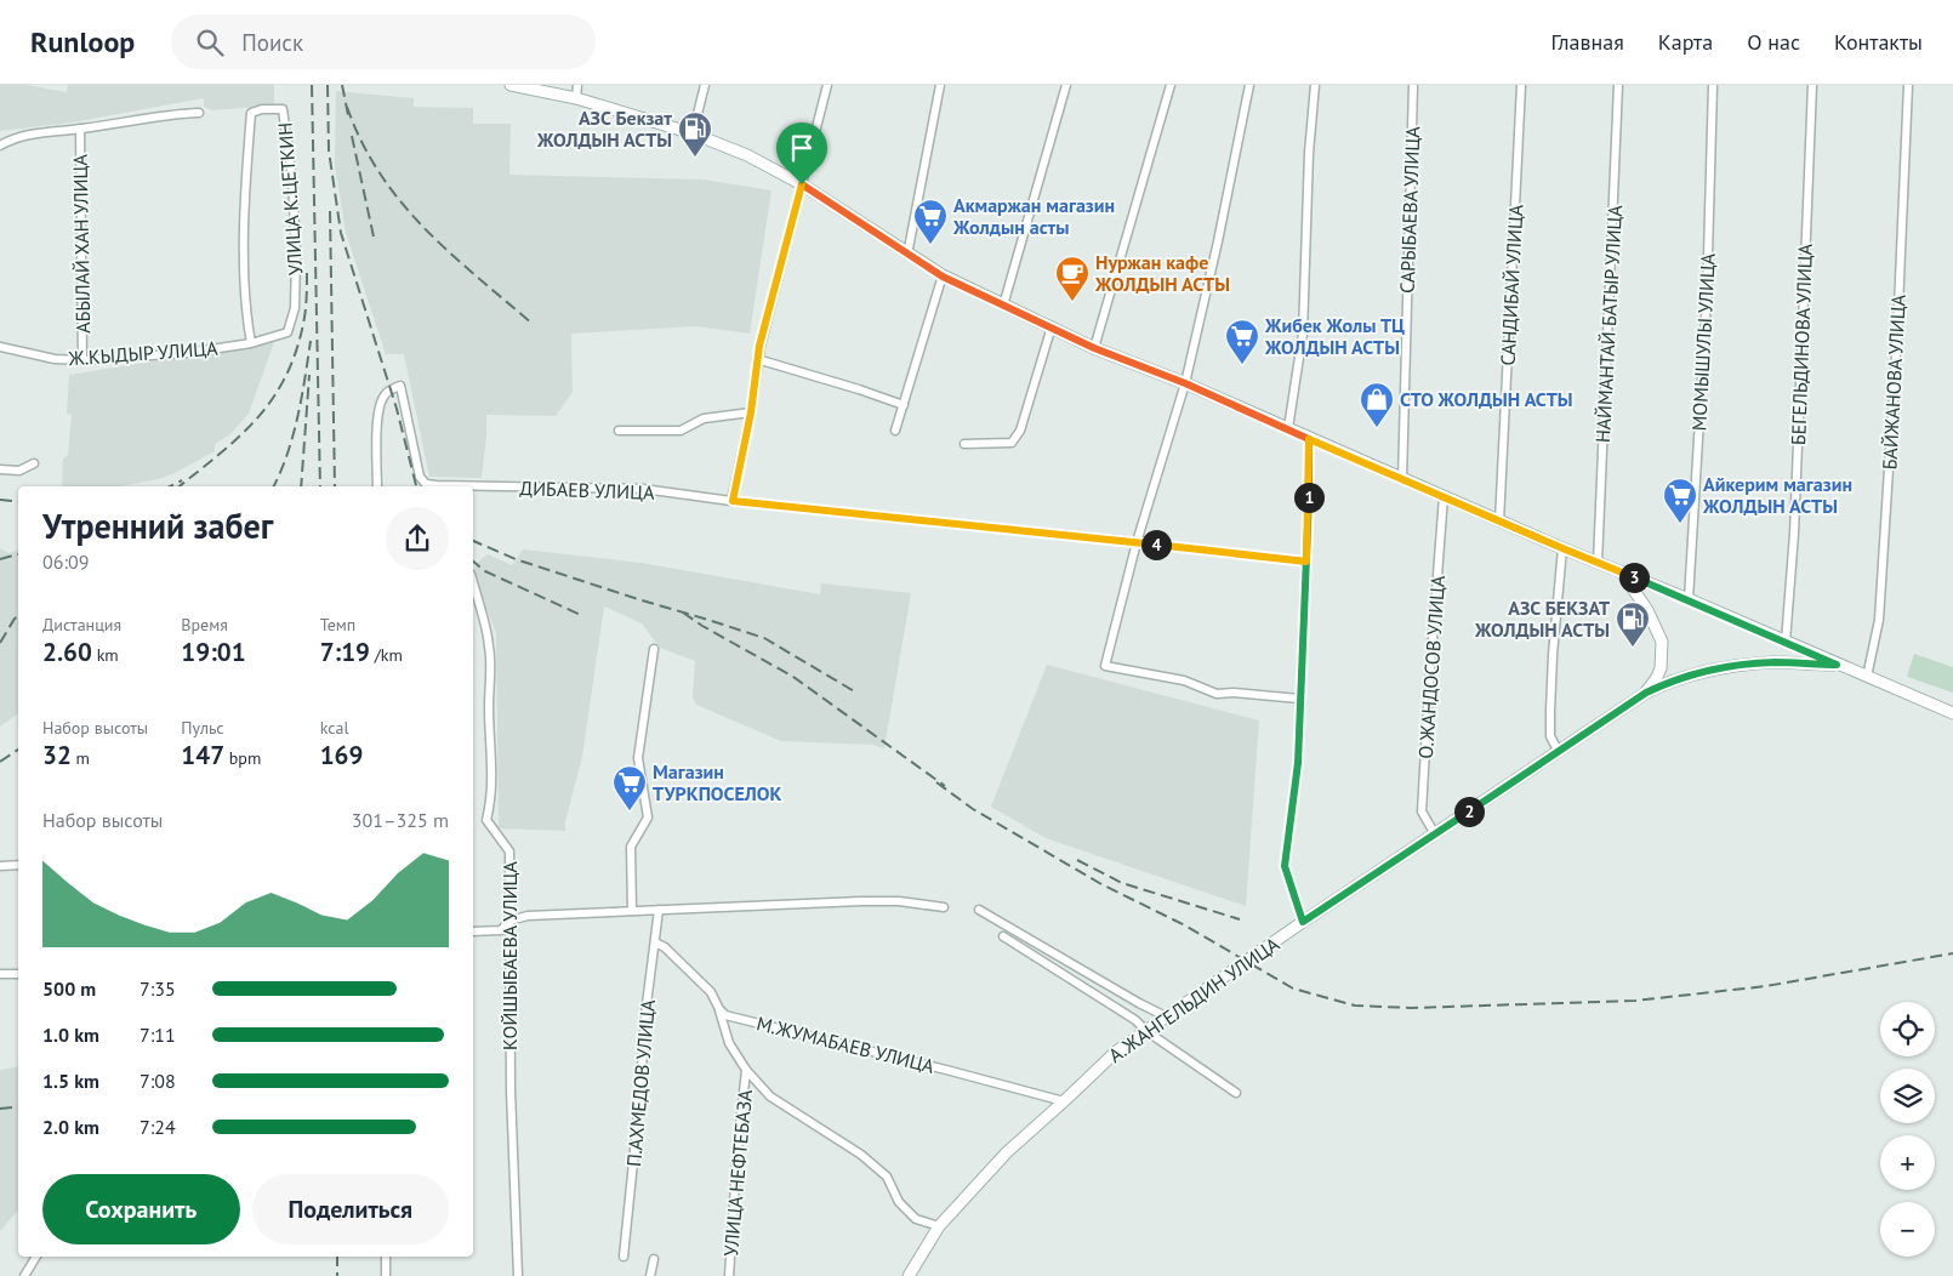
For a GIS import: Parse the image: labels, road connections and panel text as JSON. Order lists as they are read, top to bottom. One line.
{"streets":{"main road":["А.ЖАНГЕЛЬДИН УЛИЦА"],"street":["УЛИЦА К.ЦЕТКИН","САРЫБАЕВА УЛИЦА","АБЫЛАЙ ХАН УЛИЦА","САНДИБАЙ УЛИЦА","НАЙМАНТАЙ БАТЫР УЛИЦА","МОМЫШУЛЫ УЛИЦА","БЕГЕЛЬДИНОВА УЛИЦА","Ж.КЫДЫР УЛИЦА","БАЙЖАНОВА УЛИЦА","ДИБАЕВ УЛИЦА","О.ЖАНДОСОВ УЛИЦА","КОЙШЫБАЕВА УЛИЦА","М.ЖУМАБАЕВ УЛИЦА","П.АХМЕДОВ УЛИЦА","УЛИЦА НЕФТЕБАЗА"]},"crossings":[["УЛИЦА К.ЦЕТКИН","Ж.КЫДЫР УЛИЦА"],["АБЫЛАЙ ХАН УЛИЦА","Ж.КЫДЫР УЛИЦА"],["О.ЖАНДОСОВ УЛИЦА","А.ЖАНГЕЛЬДИН УЛИЦА"],["А.ЖАНГЕЛЬДИН УЛИЦА","М.ЖУМАБАЕВ УЛИЦА"]],"places":{"fuel station":["АЗС Бекзат ЖОЛДЫН АСТЫ","АЗС БЕКЗАТ ЖОЛДЫН АСТЫ"],"supermarket":["Акмаржан магазин Жолдын асты","Жибек Жолы ТЦ ЖОЛДЫН АСТЫ","Айкерим магазин ЖОЛДЫН АСТЫ","Магазин ТУРКПОСЕЛОК"],"cafe":["Нуржан кафе ЖОЛДЫН АСТЫ"],"shop":["СТО ЖОЛДЫН АСТЫ"]},"page":{"header":"Runloop","search":"Поиск","nav":["Главная","Карта","О нас","Контакты"],"pins":["1","4","3","2"],"heading":["Утренний забег","06:09"],"stats":[["Дистанция","2.60 km"],["Время","19:01"],["Темп","7:19 /km"],["Набор высоты","32 m"],["Пульс","147 bpm"],["kcal","169"]],"chart":["Набор высоты","301–325 m"],"list":[{"name":"500 m","note":"7:35"},{"name":"1.0 km","note":"7:11"},{"name":"1.5 km","note":"7:08"},{"name":"2.0 km","note":"7:24"}],"map_buttons":["+","−"],"buttons":["Сохранить","Поделиться"]}}
